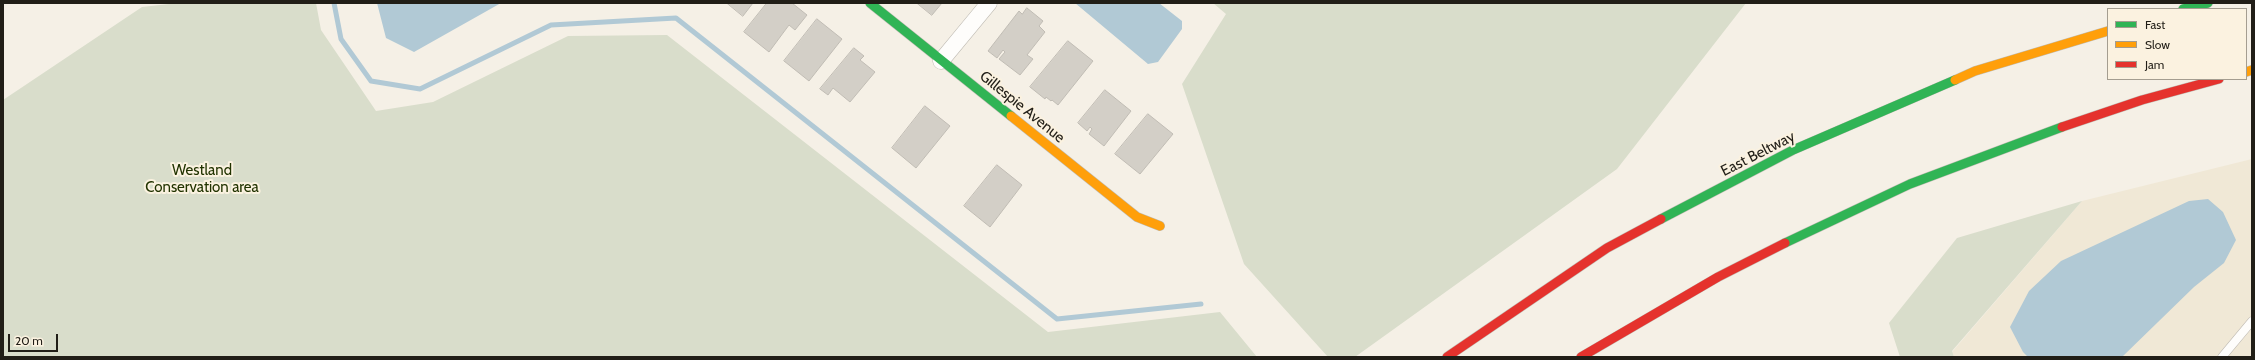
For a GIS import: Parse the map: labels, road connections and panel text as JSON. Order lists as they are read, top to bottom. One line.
{"streets":{"main road":["Gillespie Avenue","East Beltway"]},"parks":["Westland Conservation area"],"legend":["Fast","Slow","Jam"],"scale_bar":"20 m"}
